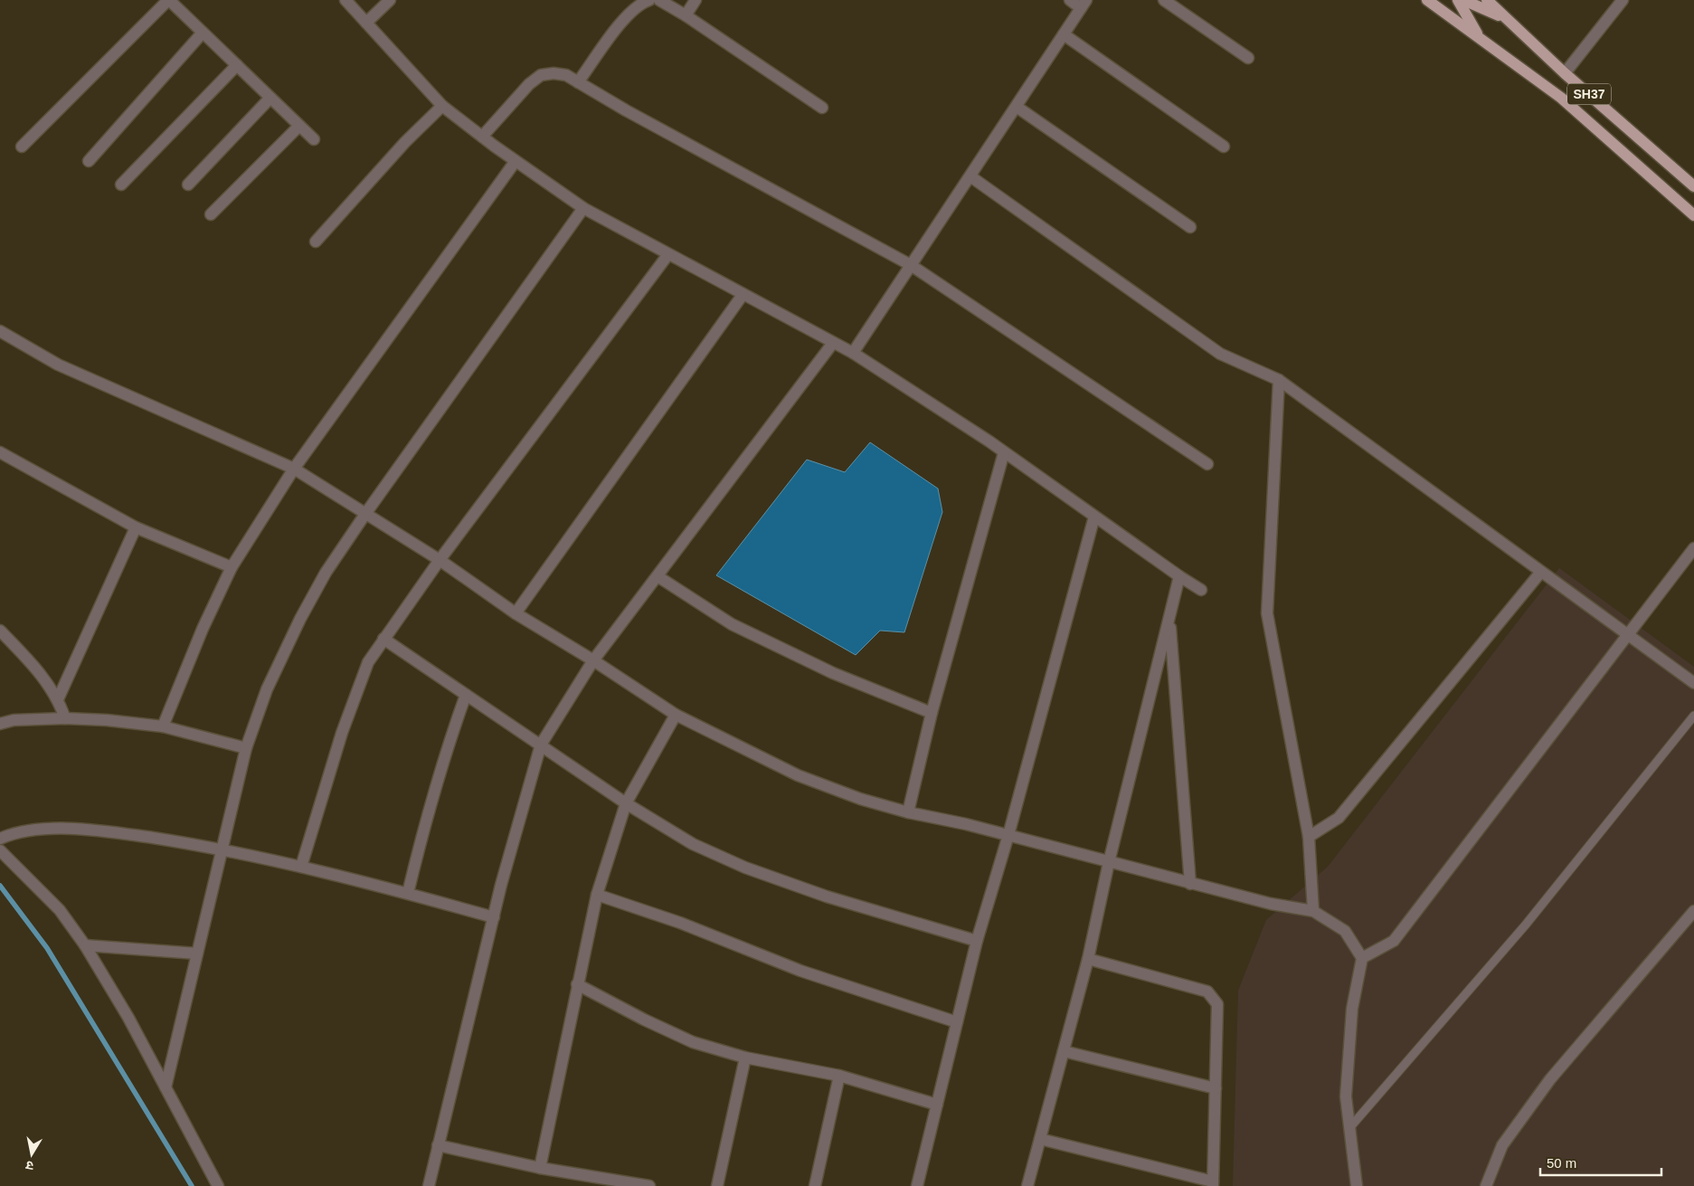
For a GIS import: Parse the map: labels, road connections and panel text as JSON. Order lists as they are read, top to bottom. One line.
{"streets":{"main road":["SH37"]},"scale_bar":"50 m","north":"bottom"}
